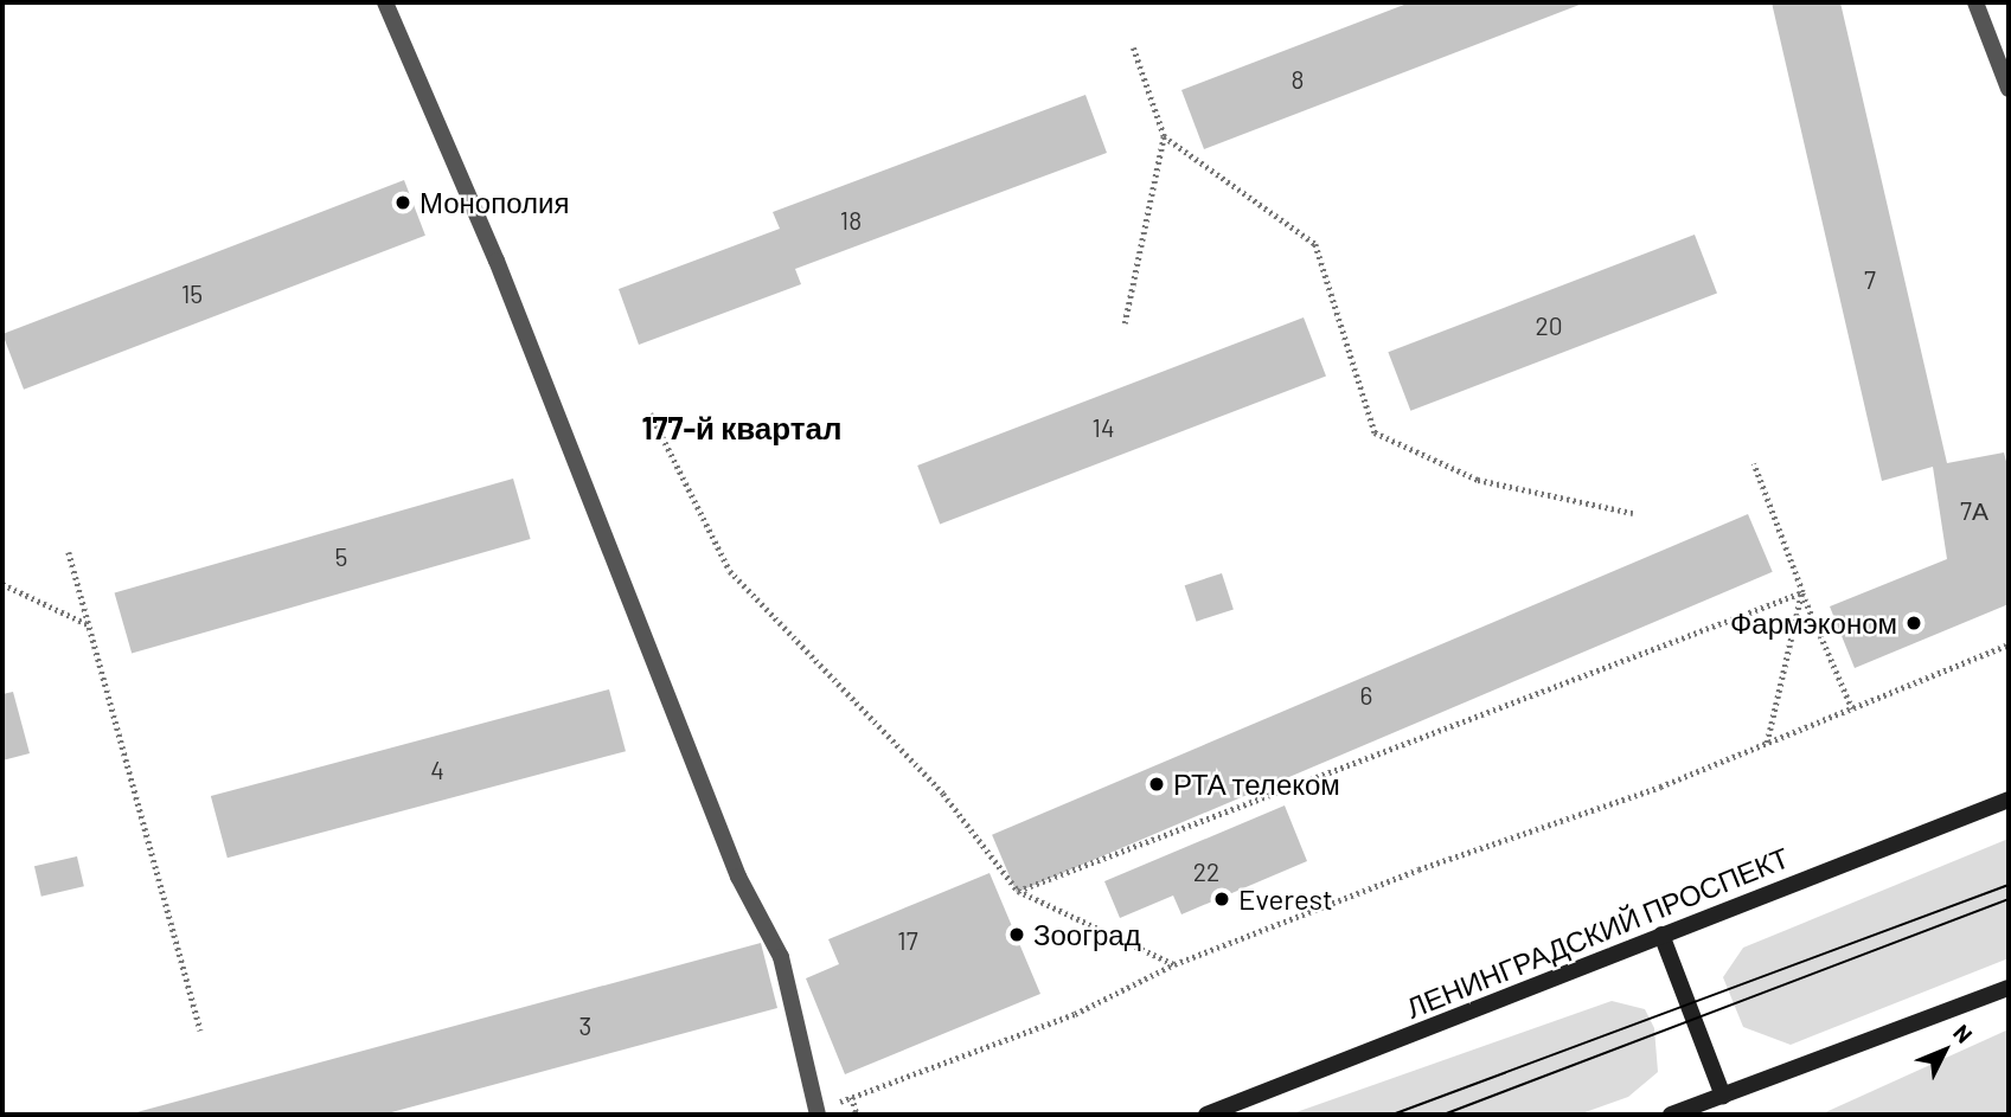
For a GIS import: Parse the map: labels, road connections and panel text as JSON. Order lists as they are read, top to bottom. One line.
{"streets":{"main road":["ЛЕНИНГРАДСКИЙ ПРОСПЕКТ"]},"districts":["177-й квартал"],"places":["Монополия","Фармэконом","РТА телеком","Everest","Зооград"],"house_numbers":["8","18","7","15","20","14","7А","5","6","4","22","17","3"],"north":"top right"}
